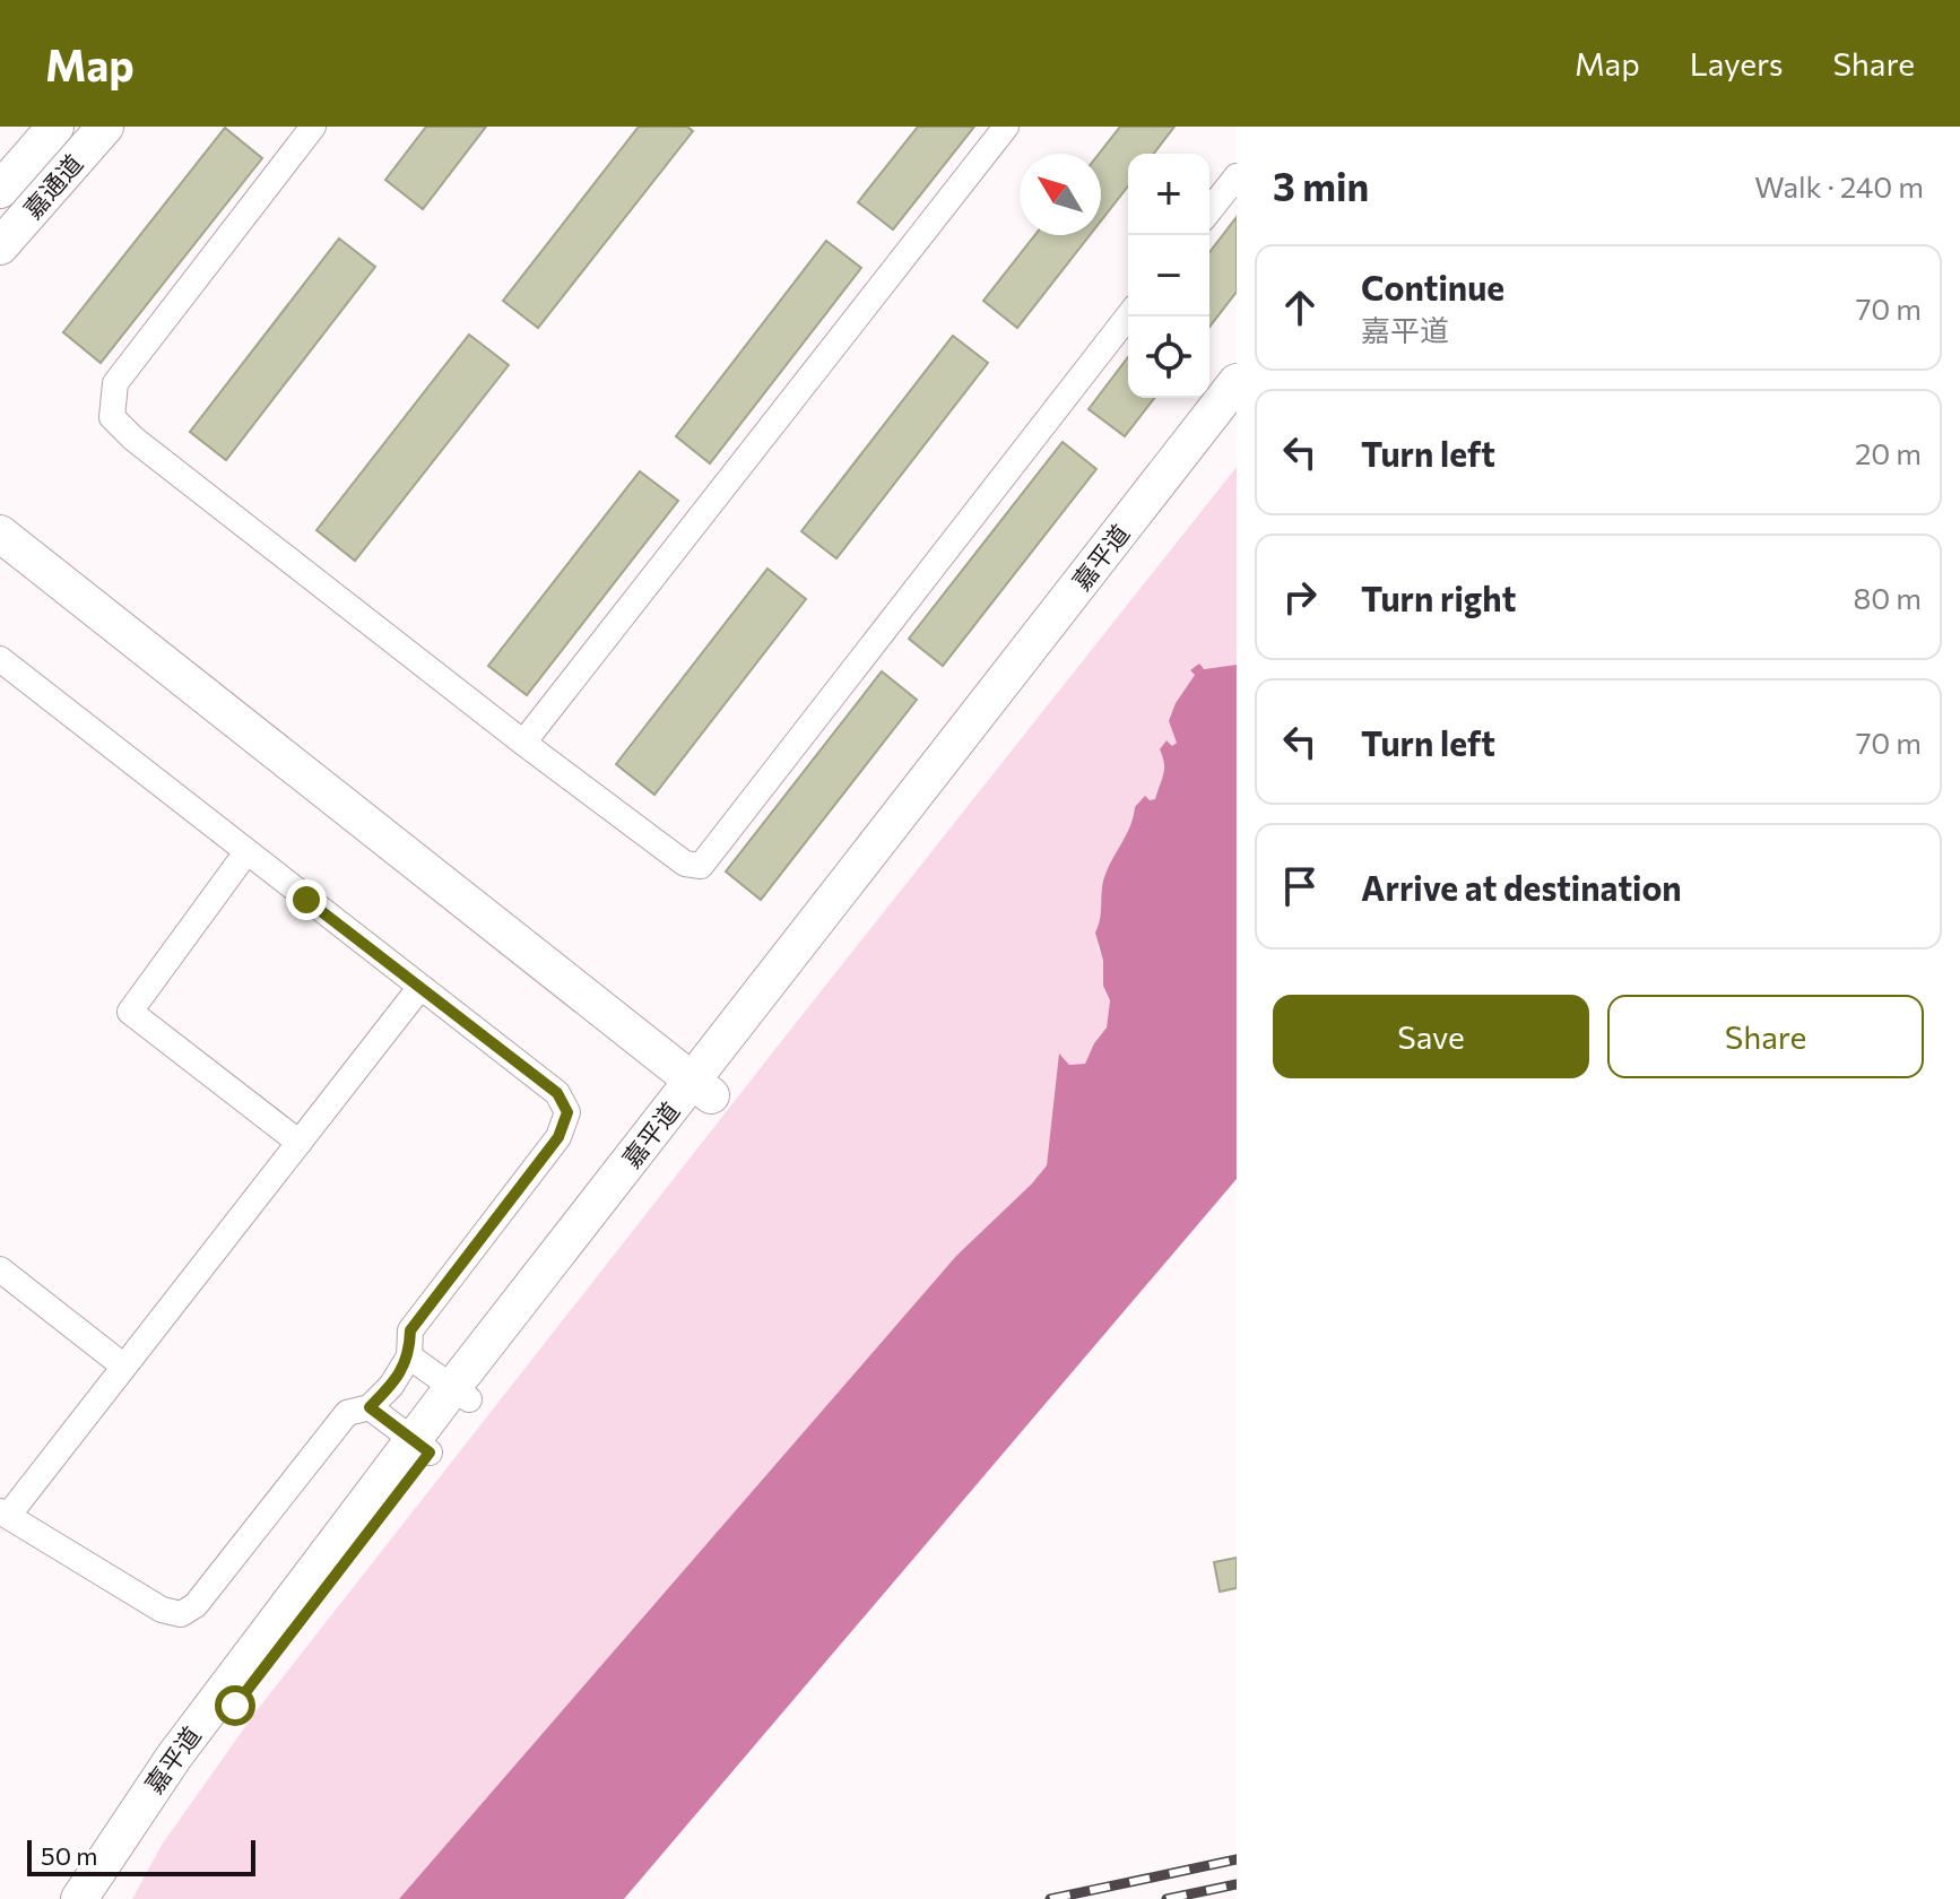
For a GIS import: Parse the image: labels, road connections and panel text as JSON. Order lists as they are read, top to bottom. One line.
{"streets":{"street":["嘉通道","嘉平道"]},"scale_bar":"50 m","north":"top left","page":{"header":"Map","nav":["Map","Layers","Share"],"heading":["3 min","Walk · 240 m"],"map_buttons":["+","−"],"list":[["Continue","嘉平道","70 m"],["Turn left","20 m"],["Turn right","80 m"],["Turn left","70 m"],"Arrive at destination"],"buttons":["Save","Share"],"scale":"50 m"}}
